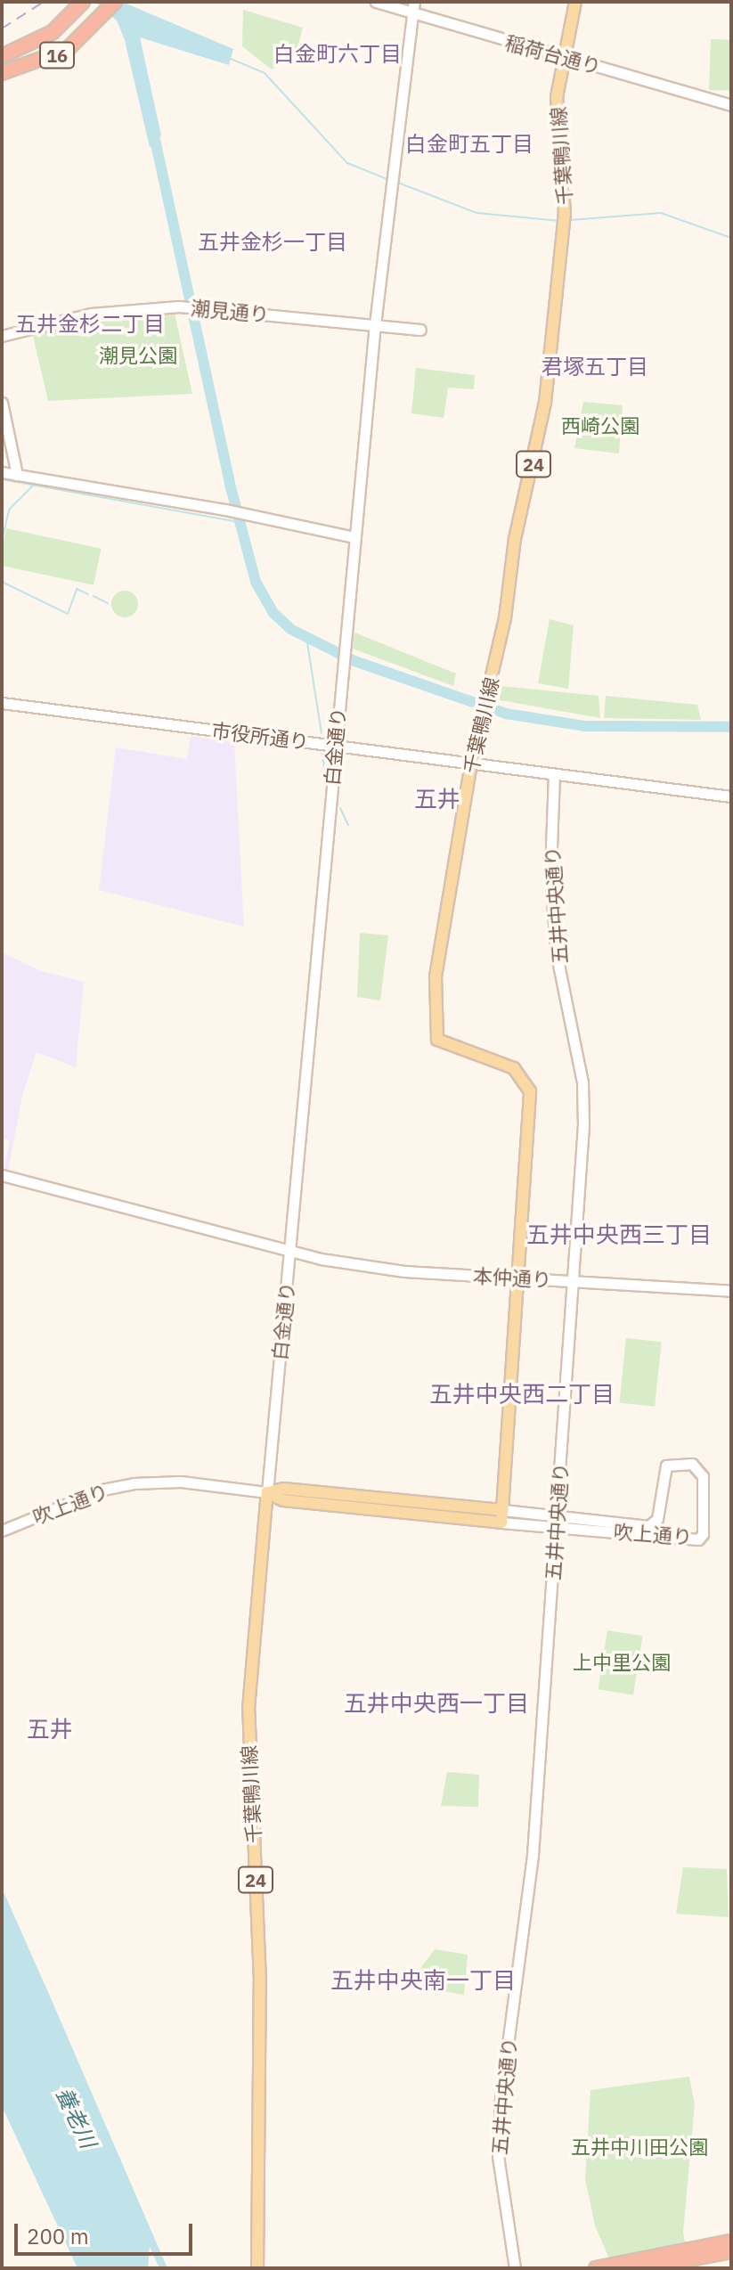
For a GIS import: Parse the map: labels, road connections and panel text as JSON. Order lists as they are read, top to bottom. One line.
{"streets":{"highway":["16"],"main road":["千葉鴨川線","24","吹上通り"],"street":["稲荷台通り","潮見通り","市役所通り","白金通り","五井中央通り","本仲通り"]},"crossings":[["稲荷台通り","千葉鴨川線"],["稲荷台通り","白金通り"],["千葉鴨川線","市役所通り"],["千葉鴨川線","白金通り"],["千葉鴨川線","本仲通り"],["千葉鴨川線","吹上通り"],["潮見通り","白金通り"],["市役所通り","白金通り"],["市役所通り","五井中央通り"],["白金通り","本仲通り"],["白金通り","吹上通り"],["五井中央通り","本仲通り"],["五井中央通り","吹上通り"]],"districts":["白金町六丁目","白金町五丁目","五井金杉一丁目","五井金杉二丁目","君塚五丁目","五井","五井中央西三丁目","五井中央西二丁目","五井中央西一丁目","五井","五井中央南一丁目"],"water":["養老川"],"parks":["潮見公園","西崎公園","上中里公園","五井中川田公園"],"scale_bar":"200 m"}
